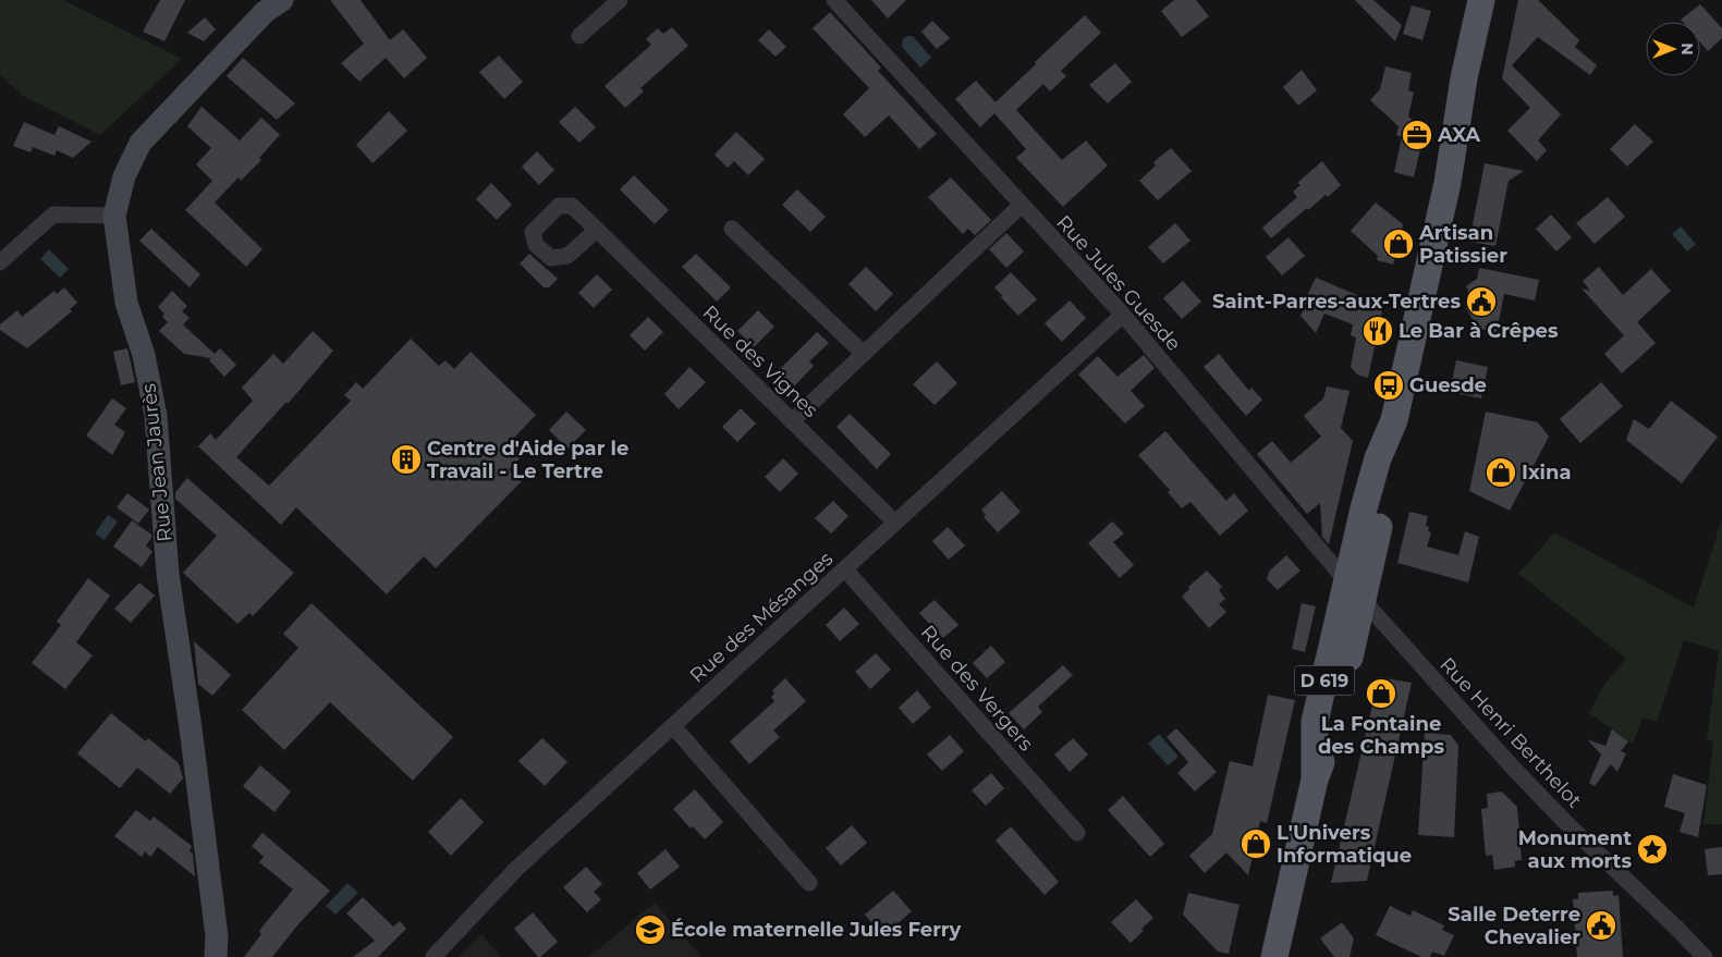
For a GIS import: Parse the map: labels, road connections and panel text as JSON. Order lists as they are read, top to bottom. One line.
{"streets":{"main road":["D 619"],"street":["Rue Jules Guesde","Rue des Vignes","Rue Jean Jaurès","Rue des Mésanges","Rue des Vergers","Rue Henri Berthelot"]},"crossings":[["Rue Jules Guesde","Rue des Mésanges"],["Rue Jules Guesde","D 619"],["Rue Jules Guesde","Rue Henri Berthelot"],["Rue des Vignes","Rue des Mésanges"],["Rue des Mésanges","Rue des Vergers"],["D 619","Rue Henri Berthelot"]],"places":{"office":["AXA"],"shop":["Artisan Patissier","Ixina","La Fontaine des Champs","L'Univers Informatique"],"public building":["Saint-Parres-aux-Tertres","Salle Deterre Chevalier"],"restaurant":["Le Bar à Crêpes"],"bus stop":["Guesde"],"building":["Centre d'Aide par le Travail - Le Tertre"],"place":["Monument aux morts"],"school or university":["École maternelle Jules Ferry"]},"north":"right"}
